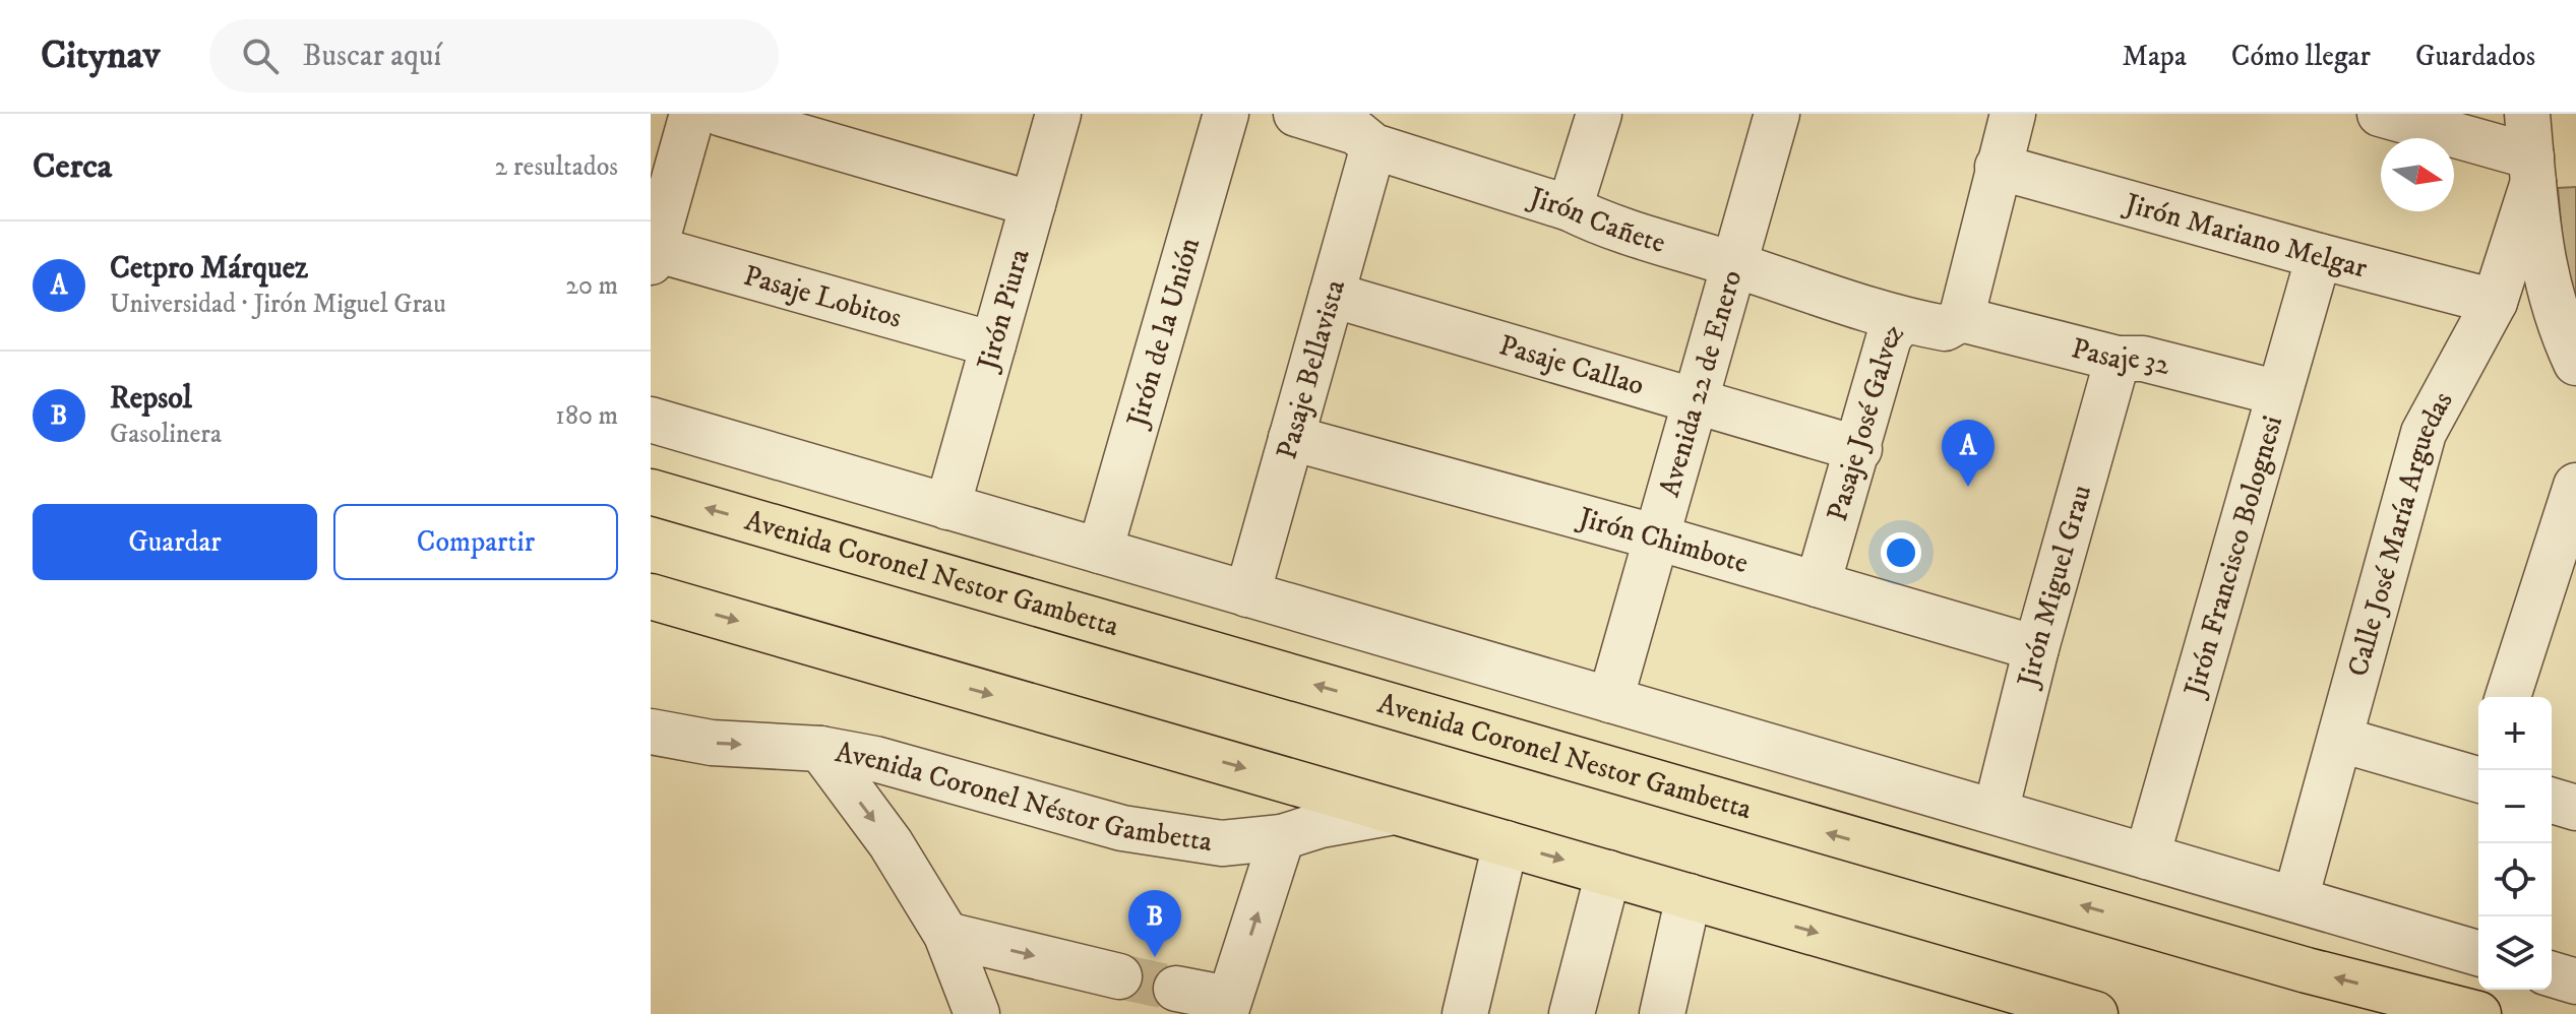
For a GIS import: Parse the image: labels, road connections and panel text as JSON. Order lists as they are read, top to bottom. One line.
{"streets":{"highway":["Avenida Coronel Nestor Gambetta"],"street":["Jirón Cañete","Jirón Mariano Melgar","Pasaje Lobitos","Jirón Piura","Jirón de la Unión","Pasaje 32","Pasaje Callao","Pasaje Bellavista","Avenida 22 de Enero","Pasaje José Galvez","Calle José María Arguedas","Jirón Chimbote","Jirón Francisco Bolognesi","Jirón Miguel Grau","Avenida Coronel Néstor Gambetta"]},"crossings":[["Jirón Cañete","Pasaje Bellavista"],["Jirón Cañete","Avenida 22 de Enero"],["Jirón Cañete","Pasaje José Galvez"],["Jirón Mariano Melgar","Calle José María Arguedas"],["Jirón Mariano Melgar","Jirón Francisco Bolognesi"],["Pasaje Lobitos","Jirón Piura"],["Pasaje 32","Pasaje José Galvez"],["Pasaje 32","Jirón Francisco Bolognesi"],["Pasaje 32","Jirón Miguel Grau"],["Pasaje Callao","Pasaje Bellavista"],["Pasaje Callao","Avenida 22 de Enero"],["Pasaje Callao","Pasaje José Galvez"],["Pasaje Bellavista","Jirón Chimbote"],["Avenida 22 de Enero","Jirón Chimbote"],["Pasaje José Galvez","Jirón Chimbote"],["Jirón Chimbote","Jirón Miguel Grau"]],"north":"right","page":{"header":"Citynav","search":"Buscar aquí","nav":["Mapa","Cómo llegar","Guardados"],"heading":["Cerca","2 resultados"],"list":[{"mark":"A","name":"Cetpro Márquez","note":"Universidad · Jirón Miguel Grau","value":"20 m"},{"mark":"B","name":"Repsol","note":"Gasolinera","value":"180 m"}],"pins":["A","B"],"buttons":["Guardar","Compartir"],"map_buttons":["+","−"]}}
